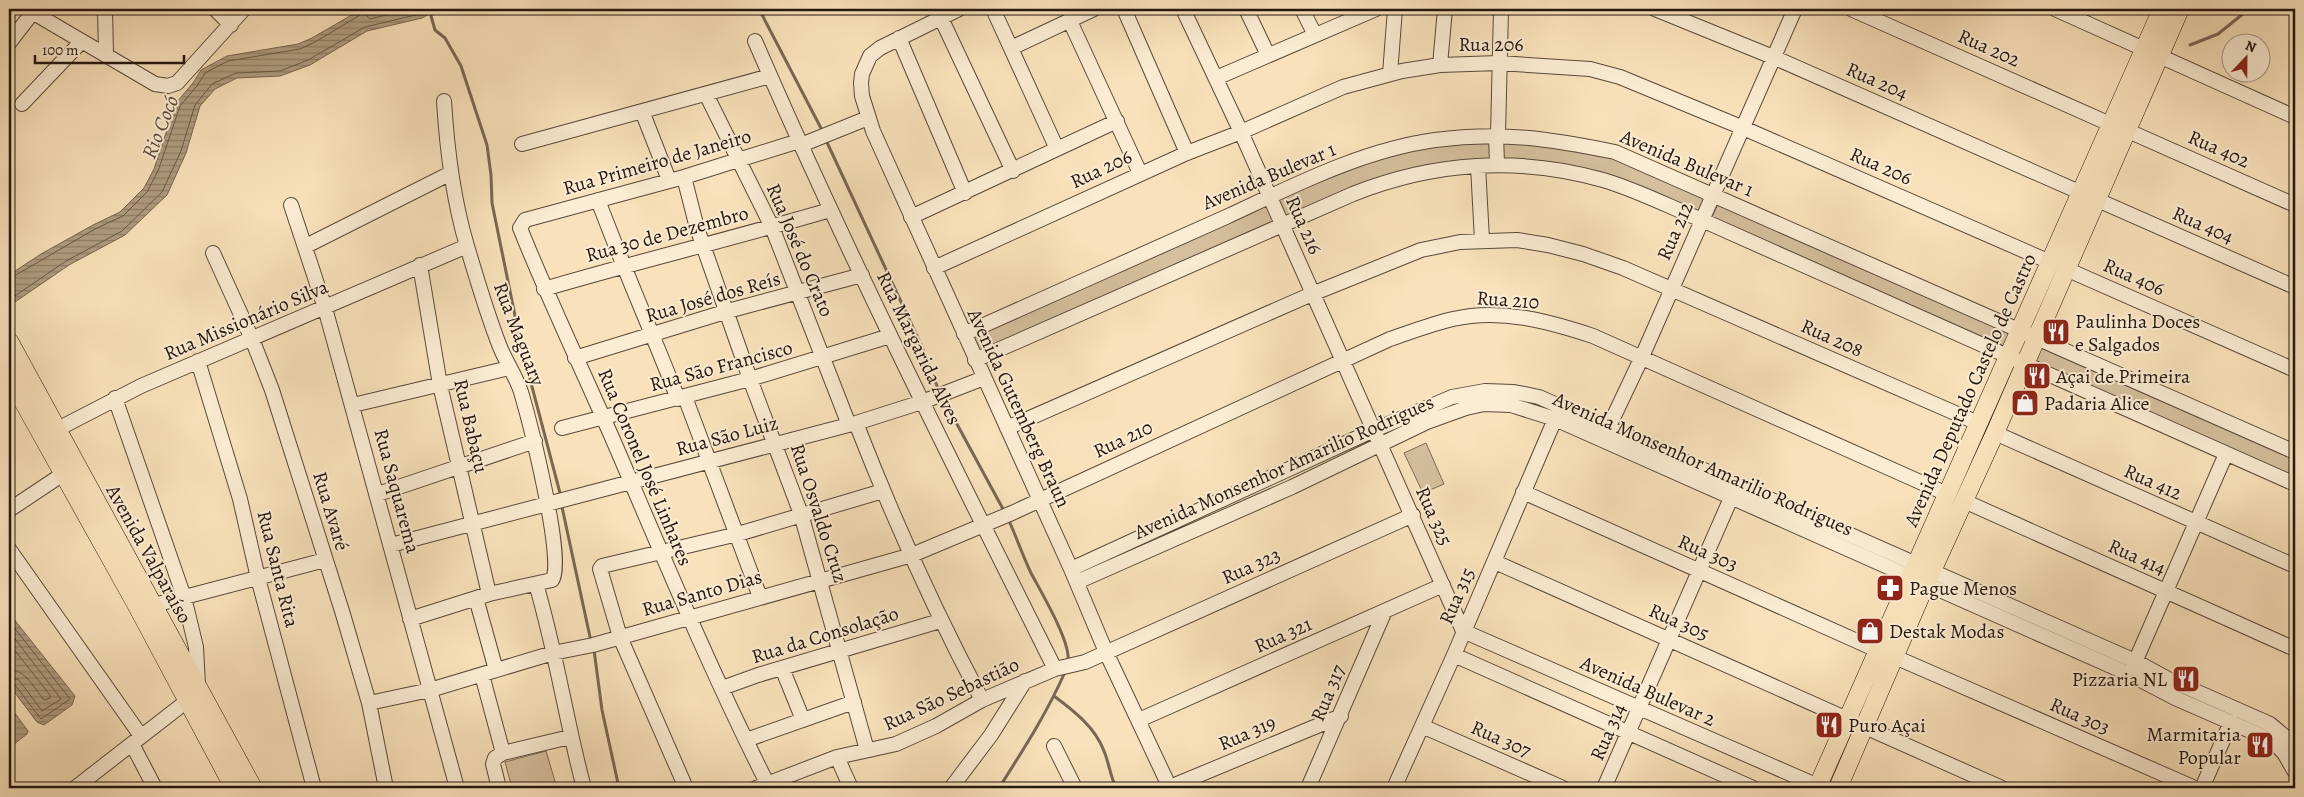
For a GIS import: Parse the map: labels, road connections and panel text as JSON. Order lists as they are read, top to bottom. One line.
{"streets":{"main road":["Avenida Deputado Castelo de Castro","Avenida Valparaíso"],"street":["Rua 206","Rua 202","Rua 204","Rua 402","Rua Primeiro de Janeiro","Avenida Bulevar 1","Rua 216","Rua 404","Rua 212","Rua 30 de Dezembro","Rua José do Crato","Rua 406","Rua José dos Reís","Rua 210","Rua Missionário Silva","Rua Maguary","Rua 208","Rua Margarida Alves","Rua São Francisco","Avenida Gutemberg Braun","Rua Babaçu","Rua São Luiz","Avenida Monsenhor Amarilio Rodrigues","Rua Coronel José Linhares","Rua 412","Rua Saquarema","Rua Avaré","Rua Osvaldo Cruz","Rua 325","Rua 303","Rua 414","Rua 323","Rua Santa Rita","Rua Santo Dias","Rua 315","Rua 305","Rua da Consolação","Rua 321","Avenida Bulevar 2","Rua 317","Rua São Sebastião","Rua 314","Rua 319","Rua 307"]},"crossings":[["Rua 206","Rua 216"],["Rua 206","Rua 212"],["Rua 206","Avenida Deputado Castelo de Castro"],["Rua 206","Avenida Gutemberg Braun"],["Rua 202","Rua 402"],["Rua 202","Avenida Deputado Castelo de Castro"],["Rua 204","Rua 404"],["Rua 204","Rua 212"],["Rua 204","Avenida Deputado Castelo de Castro"],["Rua 402","Avenida Deputado Castelo de Castro"],["Rua Primeiro de Janeiro","Rua José do Crato"],["Rua Primeiro de Janeiro","Rua Margarida Alves"],["Rua Primeiro de Janeiro","Avenida Gutemberg Braun"],["Rua Primeiro de Janeiro","Rua Coronel José Linhares"],["Rua Primeiro de Janeiro","Rua Osvaldo Cruz"],["Avenida Bulevar 1","Rua 216"],["Avenida Bulevar 1","Rua 212"],["Avenida Bulevar 1","Avenida Deputado Castelo de Castro"],["Avenida Bulevar 1","Avenida Gutemberg Braun"],["Rua 216","Rua 210"],["Rua 216","Avenida Monsenhor Amarilio Rodrigues"],["Rua 216","Rua 325"],["Rua 404","Avenida Deputado Castelo de Castro"],["Rua 212","Rua 210"],["Rua 212","Rua 208"],["Rua 212","Avenida Monsenhor Amarilio Rodrigues"],["Rua 30 de Dezembro","Rua José do Crato"],["Rua 30 de Dezembro","Rua Margarida Alves"],["Rua 30 de Dezembro","Rua Coronel José Linhares"],["Rua 30 de Dezembro","Rua Osvaldo Cruz"],["Rua José do Crato","Rua José dos Reís"],["Rua José do Crato","Rua São Francisco"],["Rua José do Crato","Rua São Luiz"],["Rua José do Crato","Rua Santo Dias"],["Rua José do Crato","Rua da Consolação"],["Rua José do Crato","Rua São Sebastião"],["Rua 406","Avenida Deputado Castelo de Castro"],["Rua José dos Reís","Rua Margarida Alves"],["Rua José dos Reís","Rua Coronel José Linhares"],["Rua José dos Reís","Rua Osvaldo Cruz"],["Rua 210","Avenida Deputado Castelo de Castro"],["Rua 210","Avenida Gutemberg Braun"],["Rua 210","Rua Santo Dias"],["Rua Missionário Silva","Rua Maguary"],["Rua Missionário Silva","Rua Babaçu"],["Rua Missionário Silva","Rua Saquarema"],["Rua Missionário Silva","Rua Avaré"],["Rua Missionário Silva","Avenida Valparaíso"],["Rua Missionário Silva","Rua Santa Rita"],["Rua Maguary","Rua São Luiz"],["Rua 208","Avenida Deputado Castelo de Castro"],["Rua Margarida Alves","Rua São Francisco"],["Rua Margarida Alves","Rua São Luiz"],["Rua Margarida Alves","Rua Santo Dias"],["Rua Margarida Alves","Rua São Sebastião"],["Rua São Francisco","Rua Coronel José Linhares"],["Rua São Francisco","Rua Osvaldo Cruz"],["Avenida Deputado Castelo de Castro","Avenida Monsenhor Amarilio Rodrigues"],["Avenida Deputado Castelo de Castro","Rua 412"],["Avenida Deputado Castelo de Castro","Rua 303"],["Avenida Deputado Castelo de Castro","Rua 414"],["Avenida Deputado Castelo de Castro","Rua 305"],["Avenida Deputado Castelo de Castro","Avenida Bulevar 2"],["Avenida Gutemberg Braun","Rua São Luiz"],["Avenida Gutemberg Braun","Avenida Monsenhor Amarilio Rodrigues"],["Avenida Gutemberg Braun","Rua 323"],["Avenida Gutemberg Braun","Rua Santo Dias"],["Avenida Gutemberg Braun","Rua 321"],["Avenida Gutemberg Braun","Rua São Sebastião"],["Avenida Gutemberg Braun","Rua 319"],["Rua Babaçu","Rua São Luiz"],["Rua Babaçu","Rua Santo Dias"],["Rua São Luiz","Rua Coronel José Linhares"],["Rua São Luiz","Rua Saquarema"],["Rua São Luiz","Rua Osvaldo Cruz"],["Avenida Monsenhor Amarilio Rodrigues","Rua 325"],["Avenida Monsenhor Amarilio Rodrigues","Rua 315"],["Avenida Monsenhor Amarilio Rodrigues","Rua 314"],["Rua Coronel José Linhares","Rua Santo Dias"],["Rua Coronel José Linhares","Rua da Consolação"],["Rua Coronel José Linhares","Rua São Sebastião"],["Rua Saquarema","Rua Santo Dias"],["Rua Avaré","Rua Santo Dias"],["Rua Osvaldo Cruz","Rua Santo Dias"],["Rua Osvaldo Cruz","Rua da Consolação"],["Rua Osvaldo Cruz","Rua São Sebastião"],["Rua 325","Rua 323"],["Rua 325","Rua 315"],["Rua 325","Rua 321"],["Rua 325","Avenida Bulevar 2"],["Rua 303","Rua 315"],["Rua 303","Rua 314"],["Rua 323","Rua São Sebastião"],["Rua 315","Rua 305"],["Rua 315","Avenida Bulevar 2"],["Rua 315","Rua 307"],["Rua 305","Rua 314"],["Rua 321","Rua 317"],["Avenida Bulevar 2","Rua 314"],["Rua 317","Rua 319"]],"water":["Rio Cocó"],"places":{"restaurant":["Paulinha Doces e Salgados","Açai de Primeira","Pizzaria NL","Puro Açai","Marmitaria Popular"],"shop":["Padaria Alice","Destak Modas"],"pharmacy":["Pague Menos"]},"scale_bar":"100 m","north":"top"}
